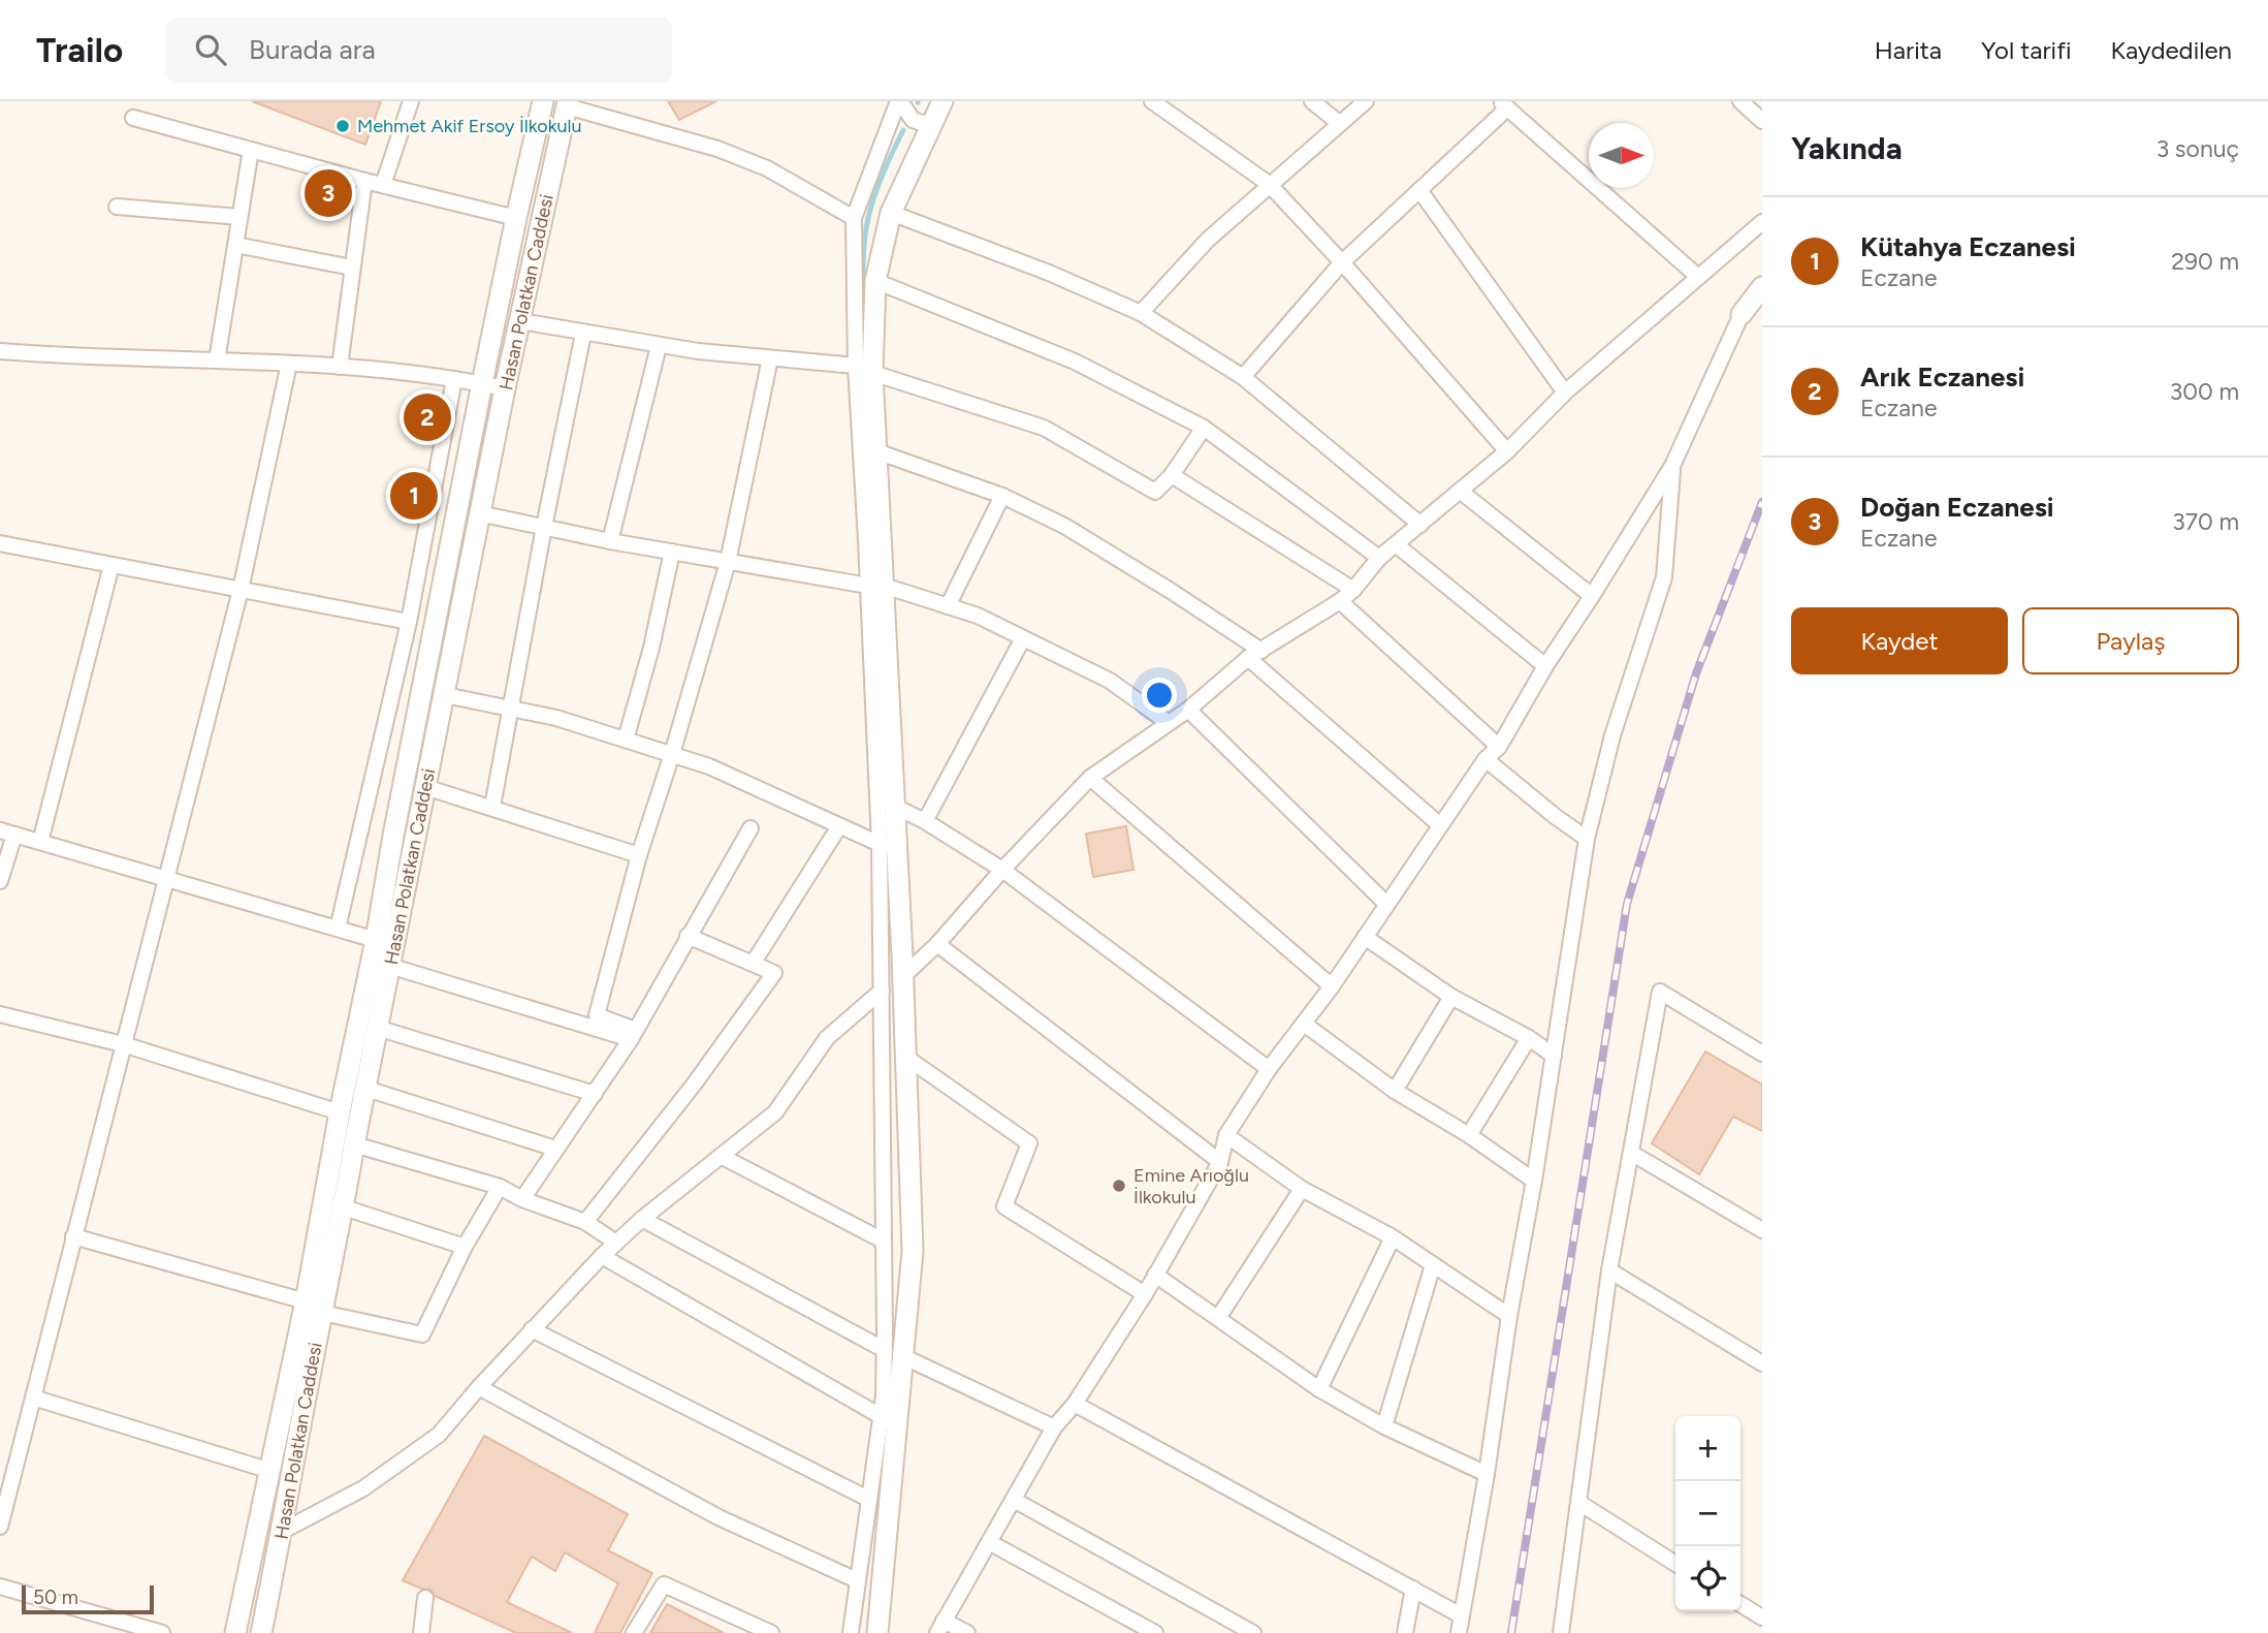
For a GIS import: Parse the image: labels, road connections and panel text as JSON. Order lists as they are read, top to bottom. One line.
{"streets":{"main road":["Hasan Polatkan Caddesi"]},"places":["Mehmet Akif Ersoy İlkokulu","Emine Arıoğlu İlkokulu"],"scale_bar":"50 m","north":"right","page":{"header":"Trailo","search":"Burada ara","nav":["Harita","Yol tarifi","Kaydedilen"],"heading":["Yakında","3 sonuç"],"pins":["3","2","1"],"list":[{"mark":"1","name":"Kütahya Eczanesi","note":"Eczane","value":"290 m"},{"mark":"2","name":"Arık Eczanesi","note":"Eczane","value":"300 m"},{"mark":"3","name":"Doğan Eczanesi","note":"Eczane","value":"370 m"}],"buttons":["Kaydet","Paylaş"],"map_buttons":["+","−"],"scale":"50 m"}}
